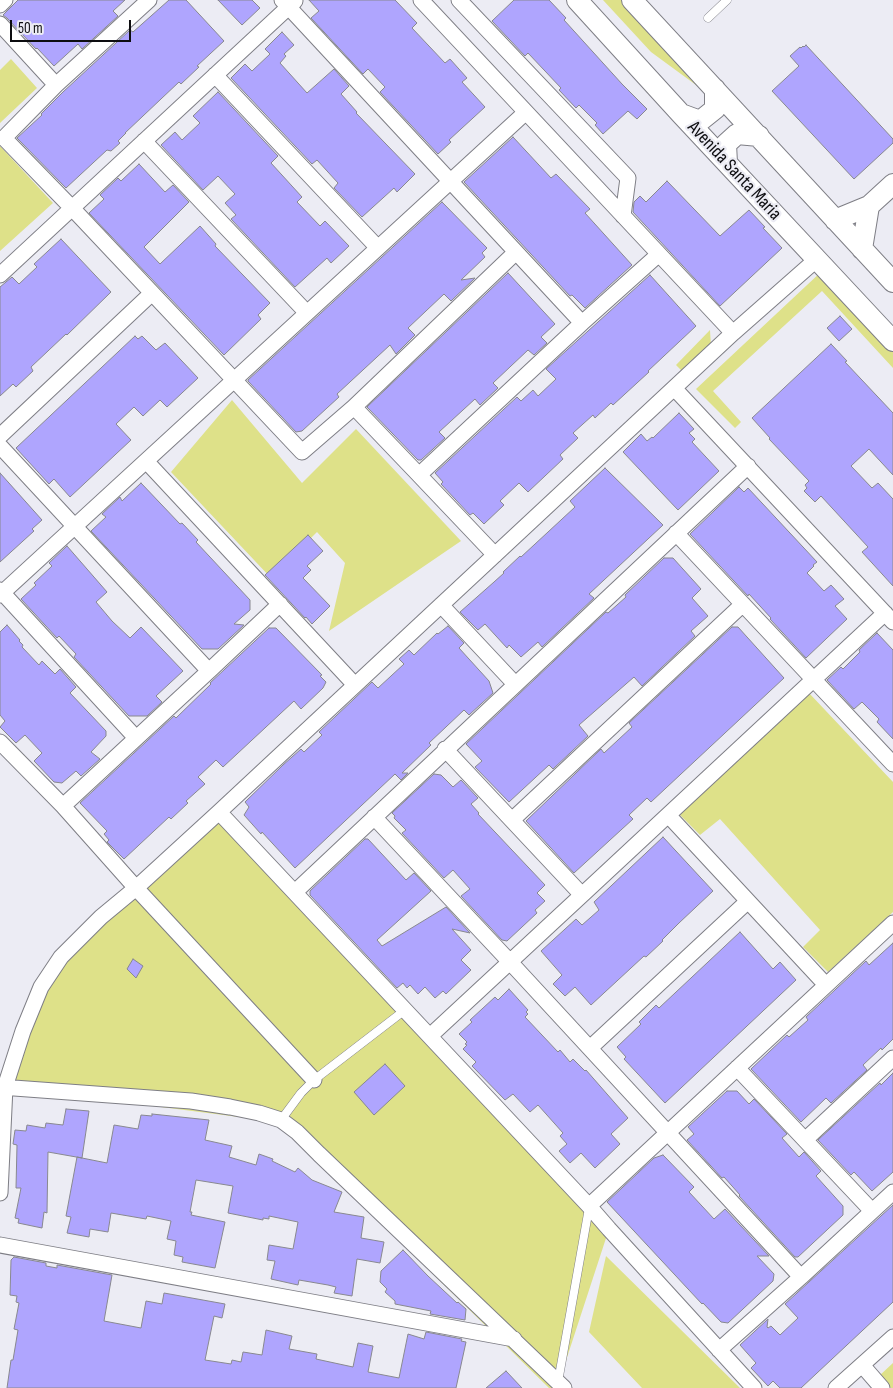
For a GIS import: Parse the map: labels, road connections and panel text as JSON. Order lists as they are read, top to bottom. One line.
{"streets":{"main road":["Avenida Santa Maria"]},"scale_bar":"50 m"}
